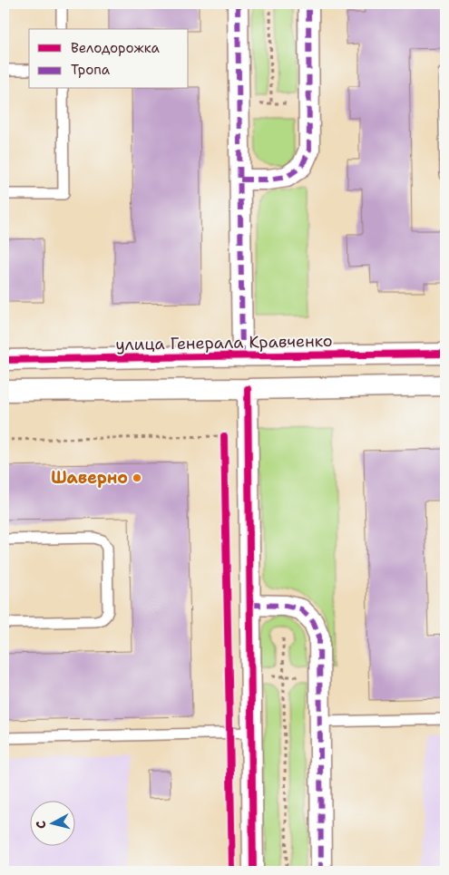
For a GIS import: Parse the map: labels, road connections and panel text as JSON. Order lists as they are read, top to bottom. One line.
{"streets":{"street":["улица Генерала Кравченко"]},"places":["Шаверно"],"legend":["Велодорожка","Тропа"],"north":"left"}
